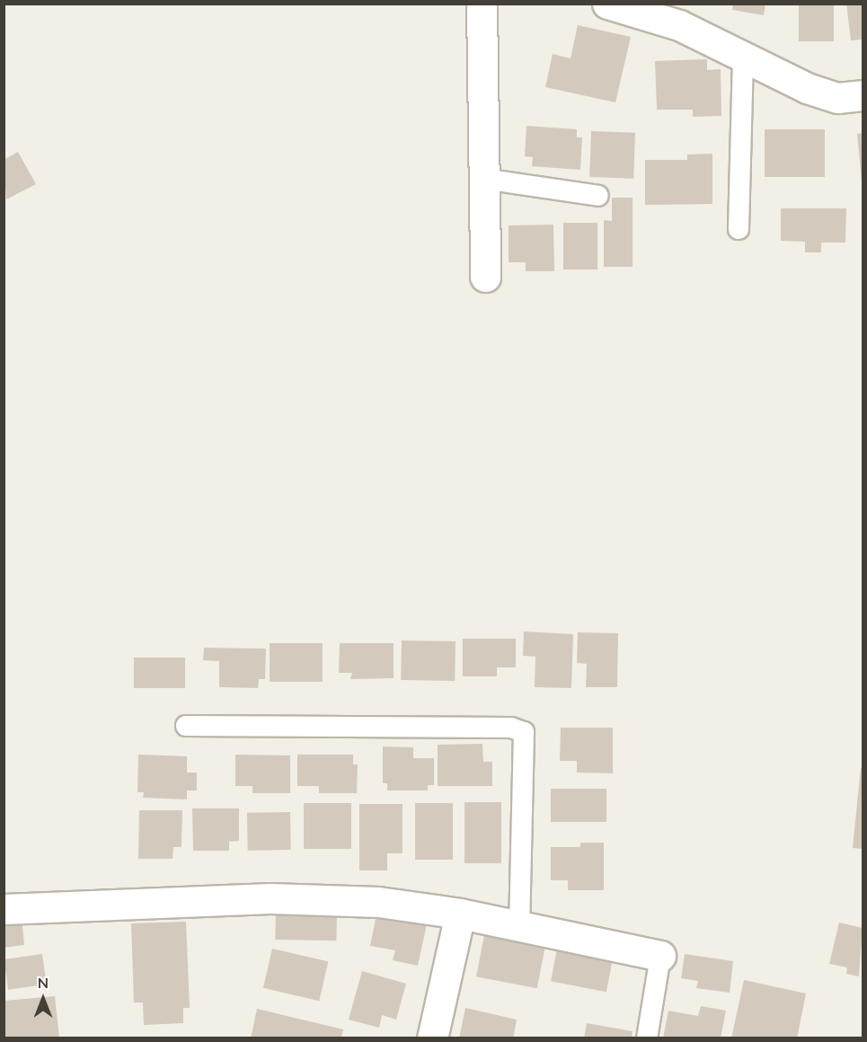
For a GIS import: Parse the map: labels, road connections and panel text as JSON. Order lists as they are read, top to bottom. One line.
{"north":"top"}
